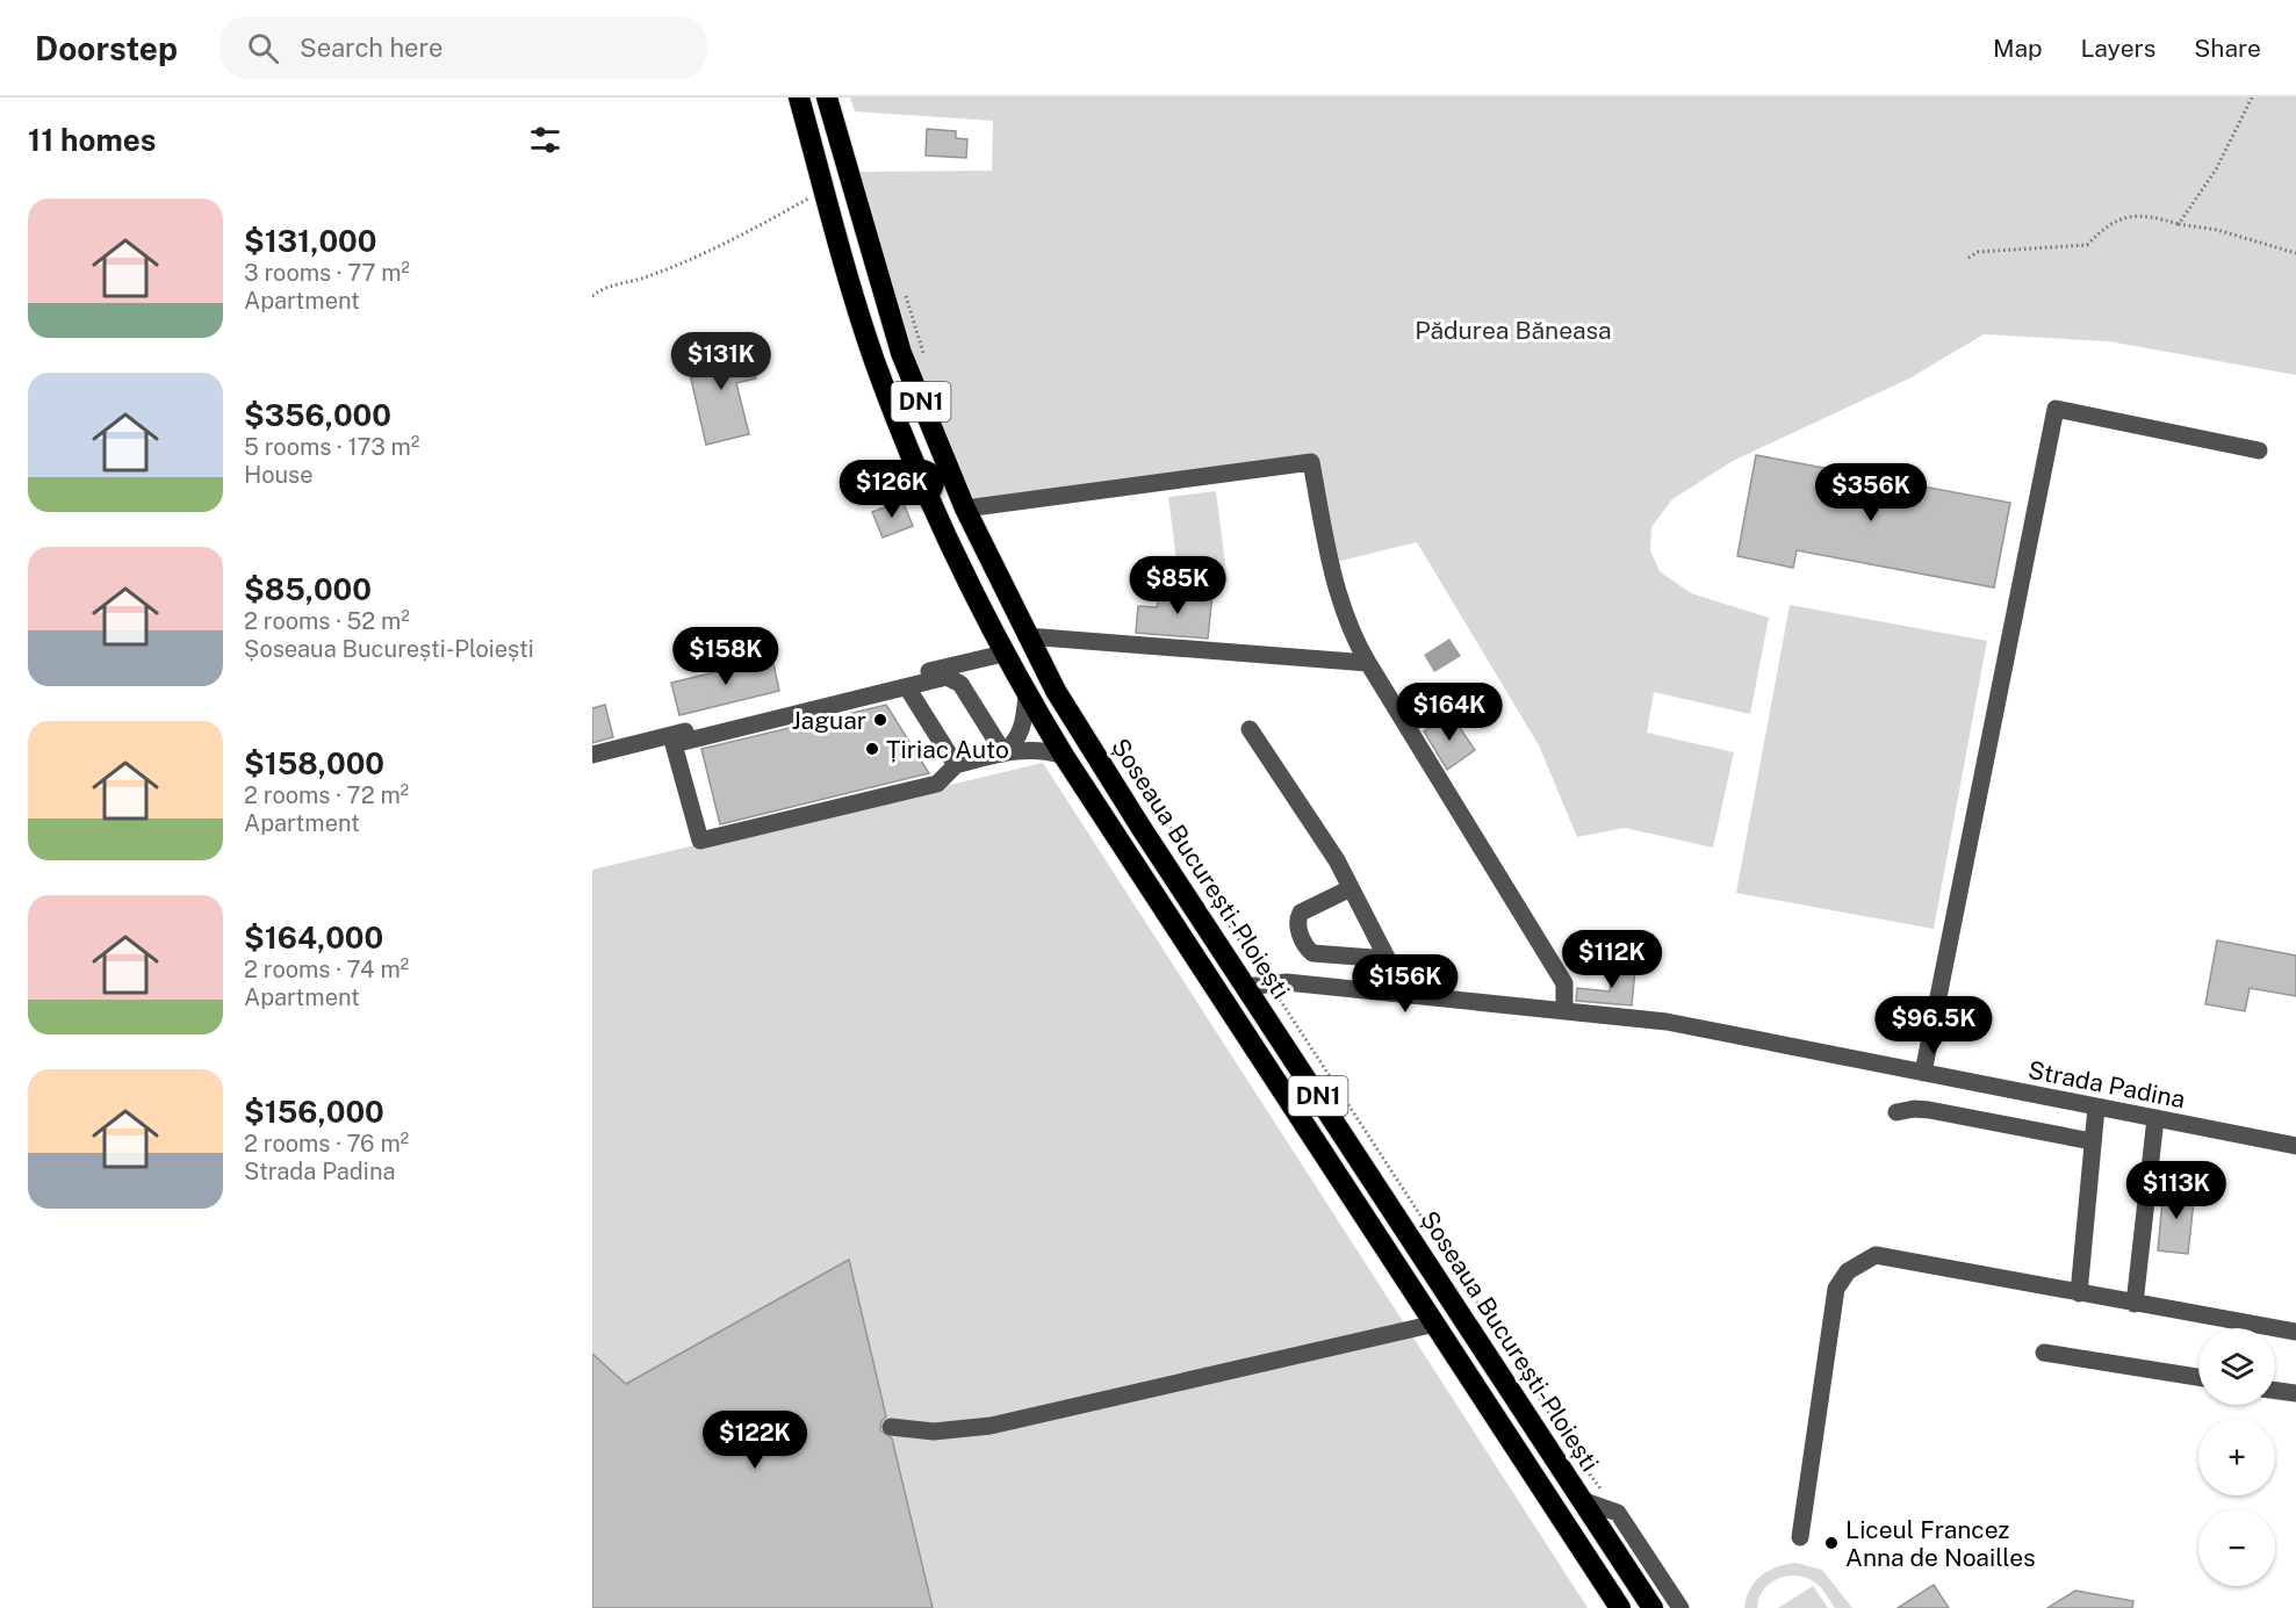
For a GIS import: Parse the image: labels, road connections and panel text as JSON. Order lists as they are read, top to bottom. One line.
{"streets":{"highway":["DN1","Șoseaua București-Ploiești"],"street":["Strada Padina"]},"crossings":[["Șoseaua București-Ploiești","Strada Padina"]],"parks":["Pădurea Băneasa"],"places":["Jaguar","Țiriac Auto","Liceul Francez Anna de Noailles"],"page":{"header":"Doorstep","search":"Search here","nav":["Map","Layers","Share"],"heading":"11 homes","list":[{"name":"$131,000","note":"3 rooms · 77 m² · Apartment"},{"name":"$356,000","note":"5 rooms · 173 m² · House"},{"name":"$85,000","note":"2 rooms · 52 m² · Șoseaua București-Ploiești"},{"name":"$158,000","note":"2 rooms · 72 m² · Apartment"},{"name":"$164,000","note":"2 rooms · 74 m² · Apartment"},{"name":"$156,000","note":"2 rooms · 76 m² · Strada Padina"}],"price":["$131K","$126K","$356K","$85K","$158K","$164K","$112K","$156K","$96.5K","$113K","$122K"],"map_buttons":["+","−"]}}
